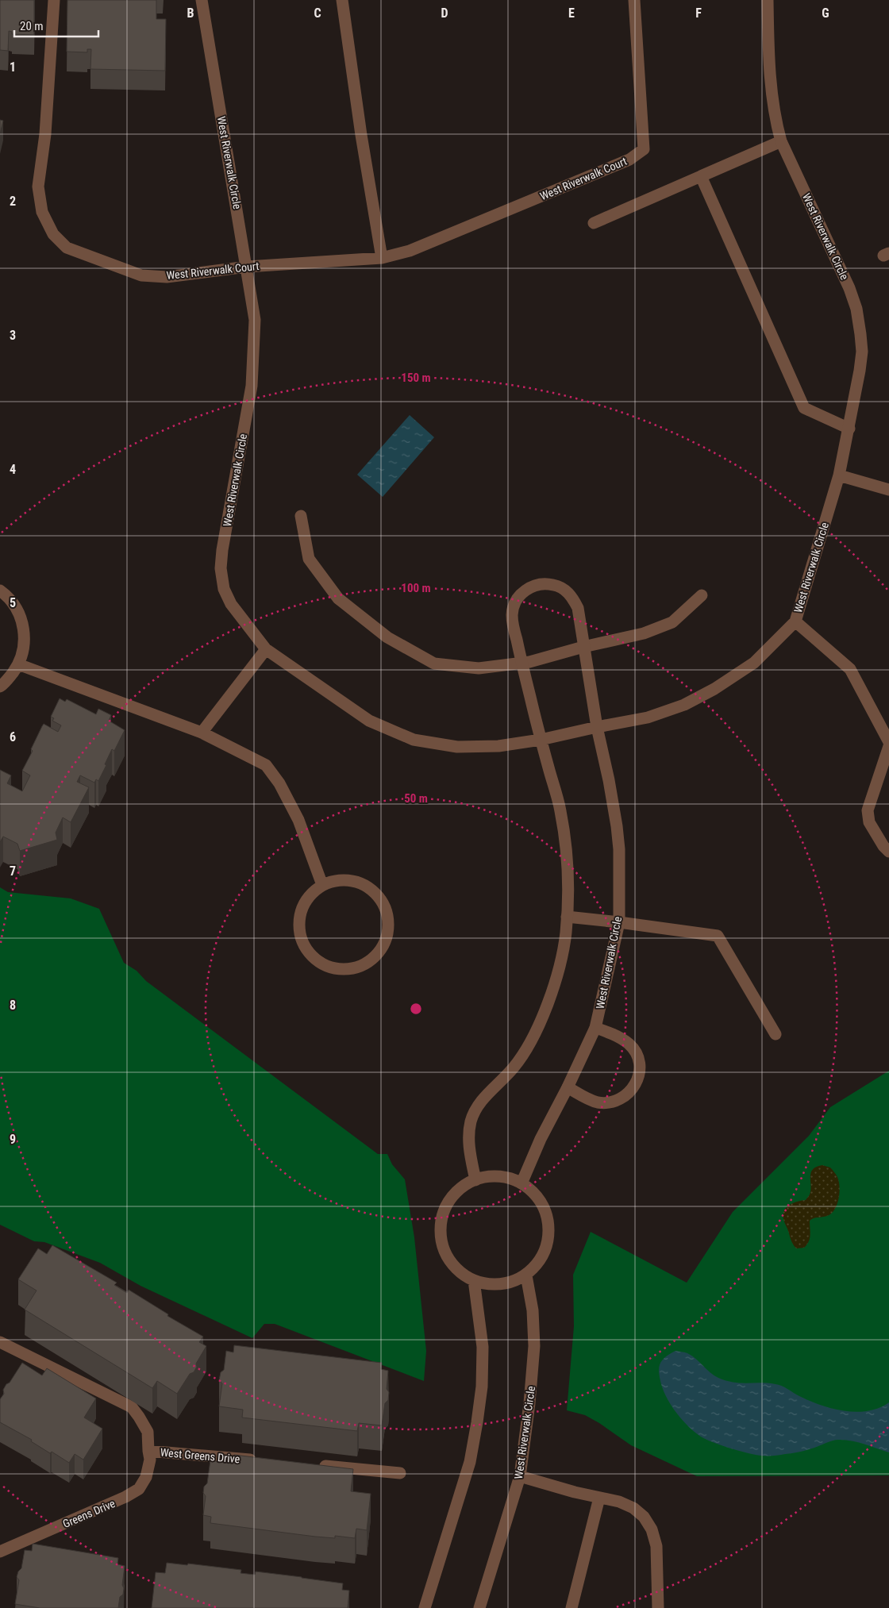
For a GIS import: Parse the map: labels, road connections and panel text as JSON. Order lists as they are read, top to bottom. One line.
{"streets":{"street":["West Riverwalk Circle","West Riverwalk Court","West Greens Drive","Greens Drive"]},"crossings":[["West Riverwalk Circle","West Riverwalk Court"],["West Greens Drive","Greens Drive"]],"scale_bar":"20 m","grid":{"columns":["B","C","D","E","F","G"],"rows":["1","2","3","4","5","6","7","8","9"]},"rings":["150 m","100 m","50 m"]}
